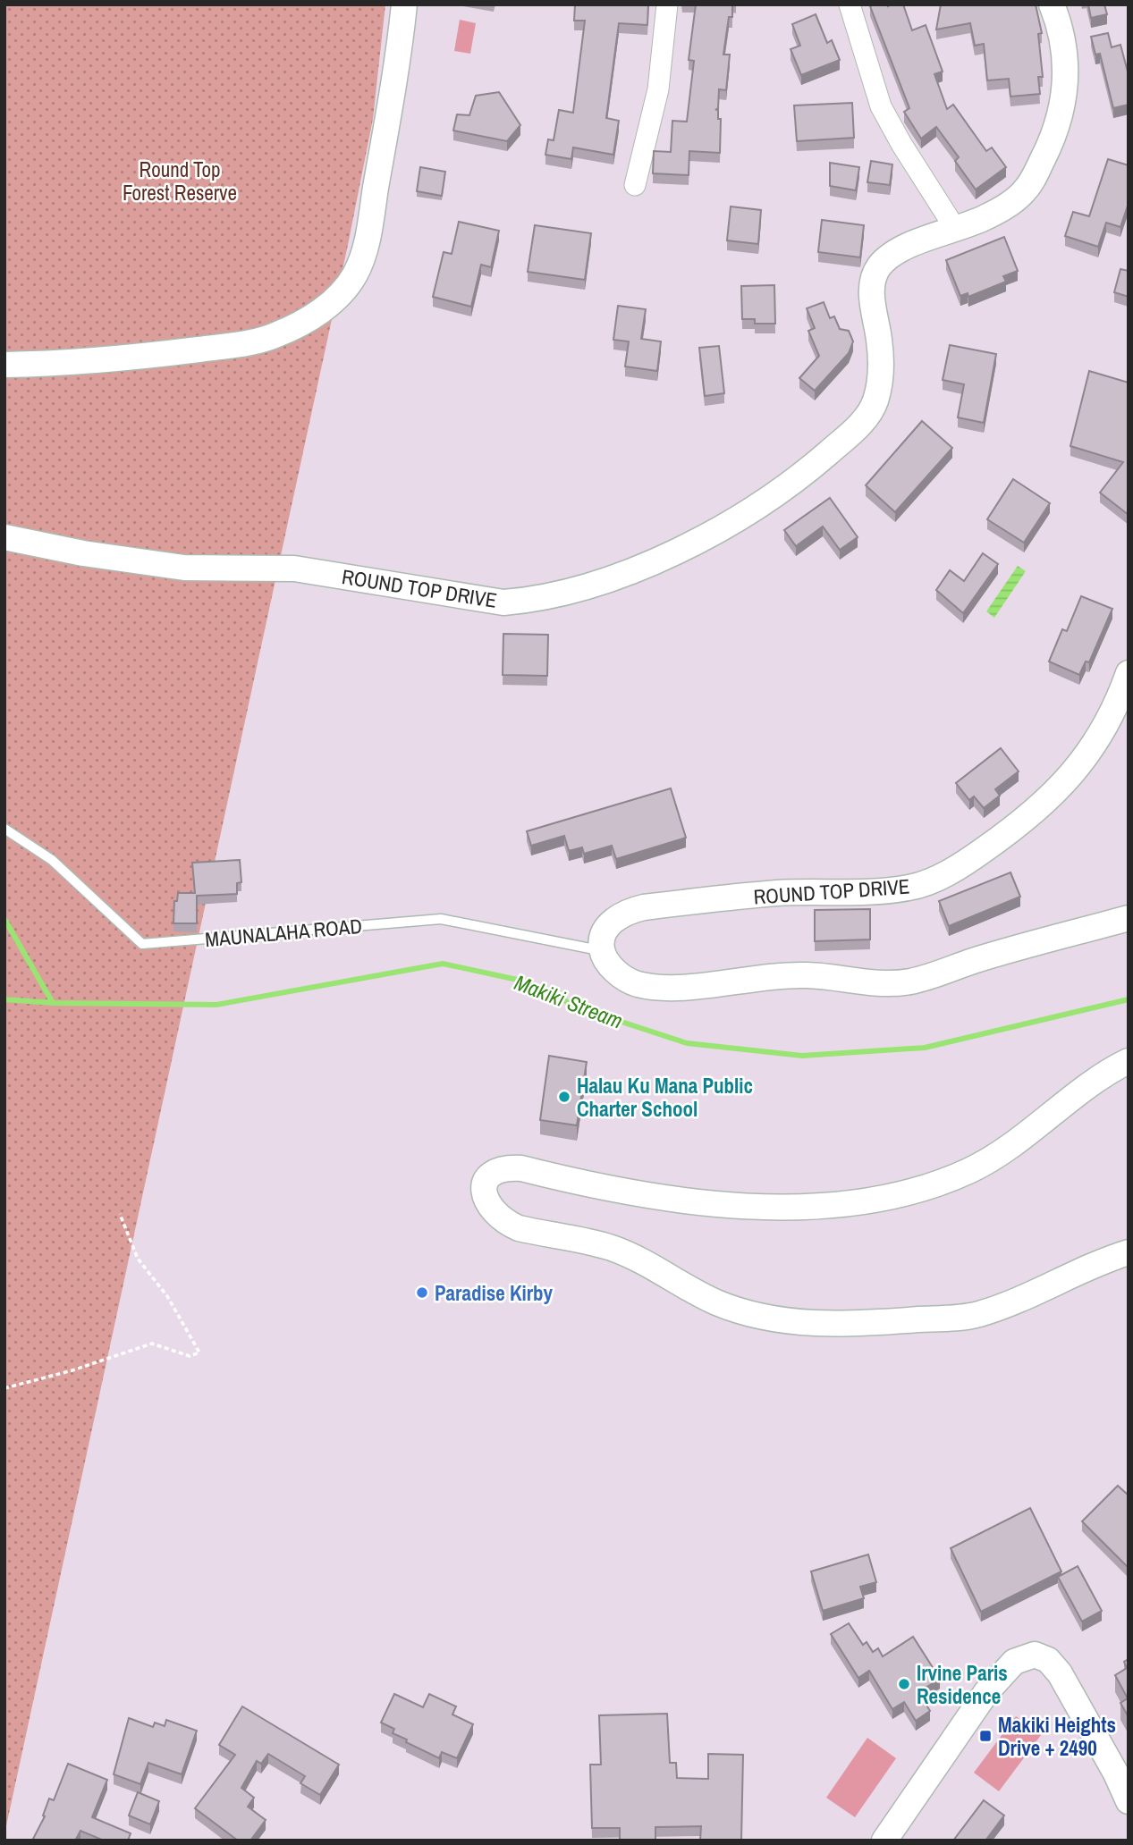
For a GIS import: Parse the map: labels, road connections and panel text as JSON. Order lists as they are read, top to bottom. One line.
{"streets":{"street":["ROUND TOP DRIVE"],"lane":["MAUNALAHA ROAD"]},"crossings":[["ROUND TOP DRIVE","MAUNALAHA ROAD"]],"water":["Makiki Stream"],"parks":["Round Top Forest Reserve"],"places":{"other":["Halau Ku Mana Public Charter School","Paradise Kirby","Irvine Paris Residence"],"transit":["Makiki Heights Drive + 2490"]}}
